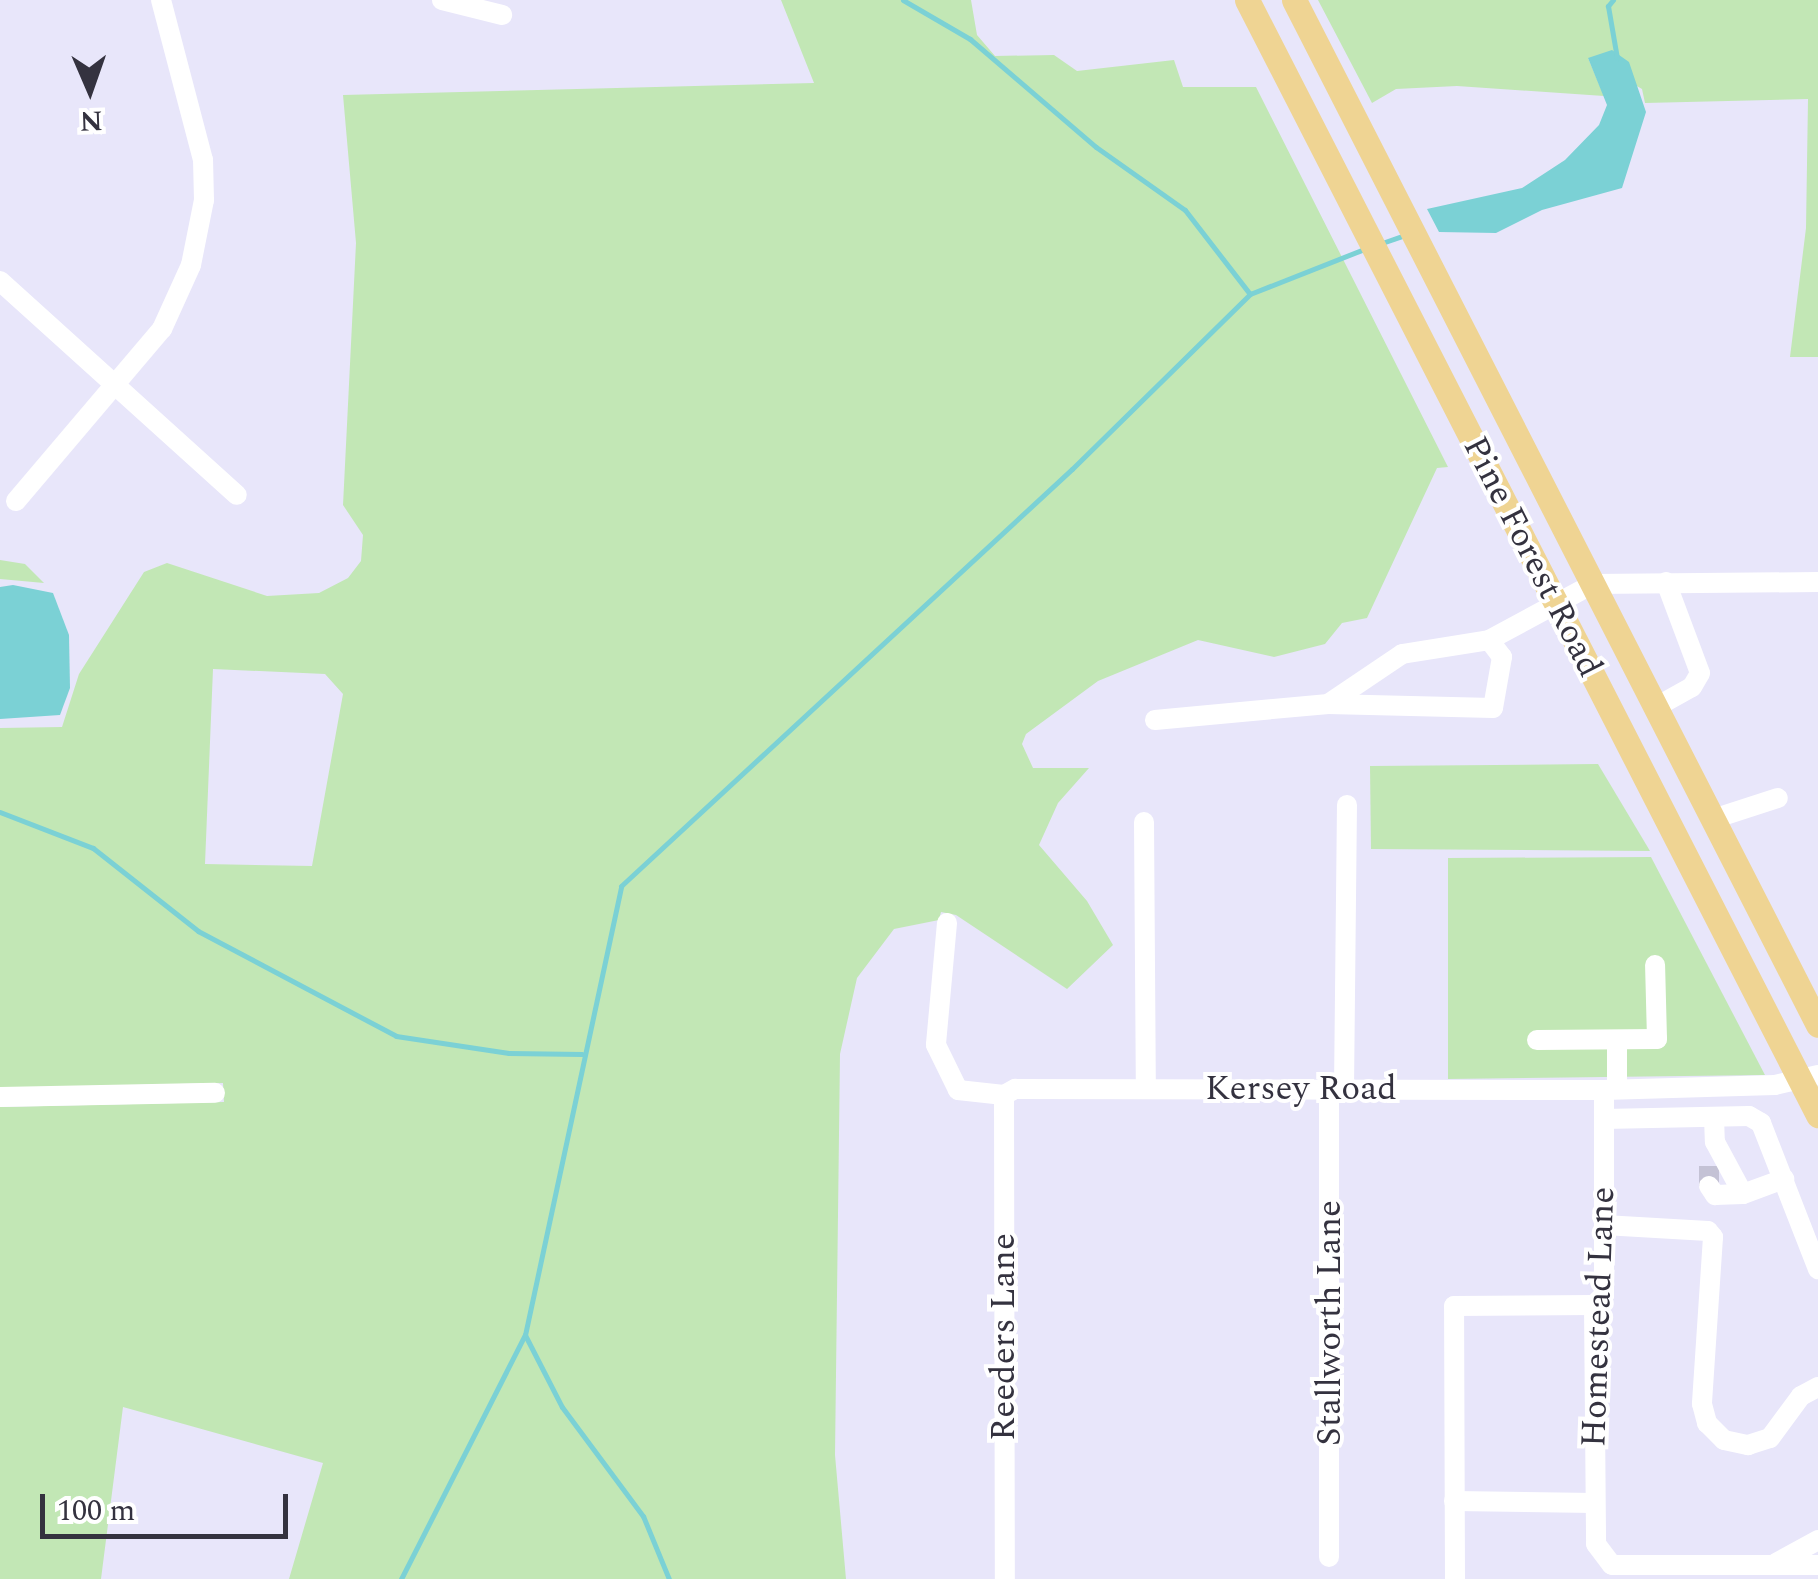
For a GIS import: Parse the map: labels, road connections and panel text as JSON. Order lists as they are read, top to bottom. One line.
{"streets":{"main road":["Pine Forest Road"],"street":["Kersey Road","Homestead Lane","Stallworth Lane","Reeders Lane"]},"crossings":[["Pine Forest Road","Kersey Road"],["Kersey Road","Homestead Lane"],["Kersey Road","Stallworth Lane"],["Kersey Road","Reeders Lane"]],"scale_bar":"100 m","north":"bottom"}
